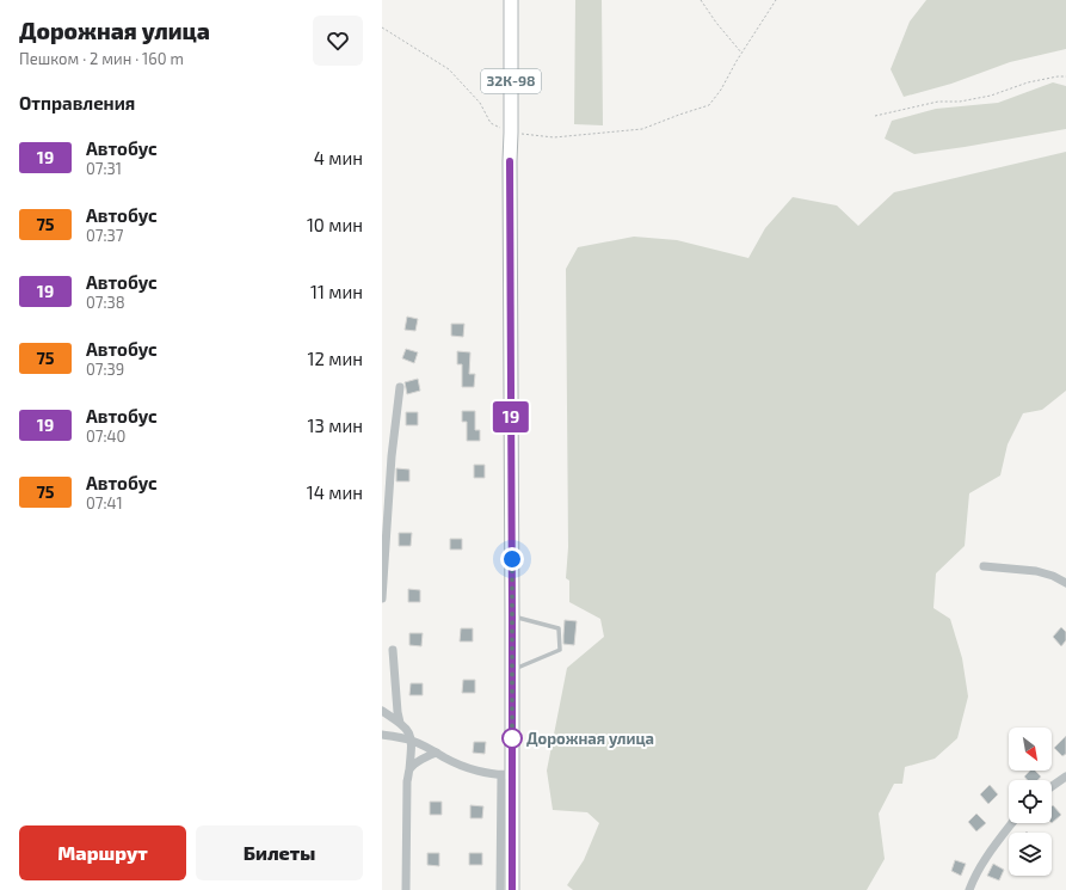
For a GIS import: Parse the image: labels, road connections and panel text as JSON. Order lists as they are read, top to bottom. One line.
{"streets":{"main road":["32К-98"]},"places":["Дорожная улица"],"lines":["bus line 19"],"north":"bottom right","page":{"heading":[["Дорожная улица","Пешком · 2 мин · 160 m"],"Отправления"],"on_map":"19","list":[{"mark":"19","name":"Автобус","note":"07:31","value":"4 мин"},{"mark":"75","name":"Автобус","note":"07:37","value":"10 мин"},{"mark":"19","name":"Автобус","note":"07:38","value":"11 мин"},{"mark":"75","name":"Автобус","note":"07:39","value":"12 мин"},{"mark":"19","name":"Автобус","note":"07:40","value":"13 мин"},{"mark":"75","name":"Автобус","note":"07:41","value":"14 мин"}],"buttons":["Маршрут","Билеты"]}}
